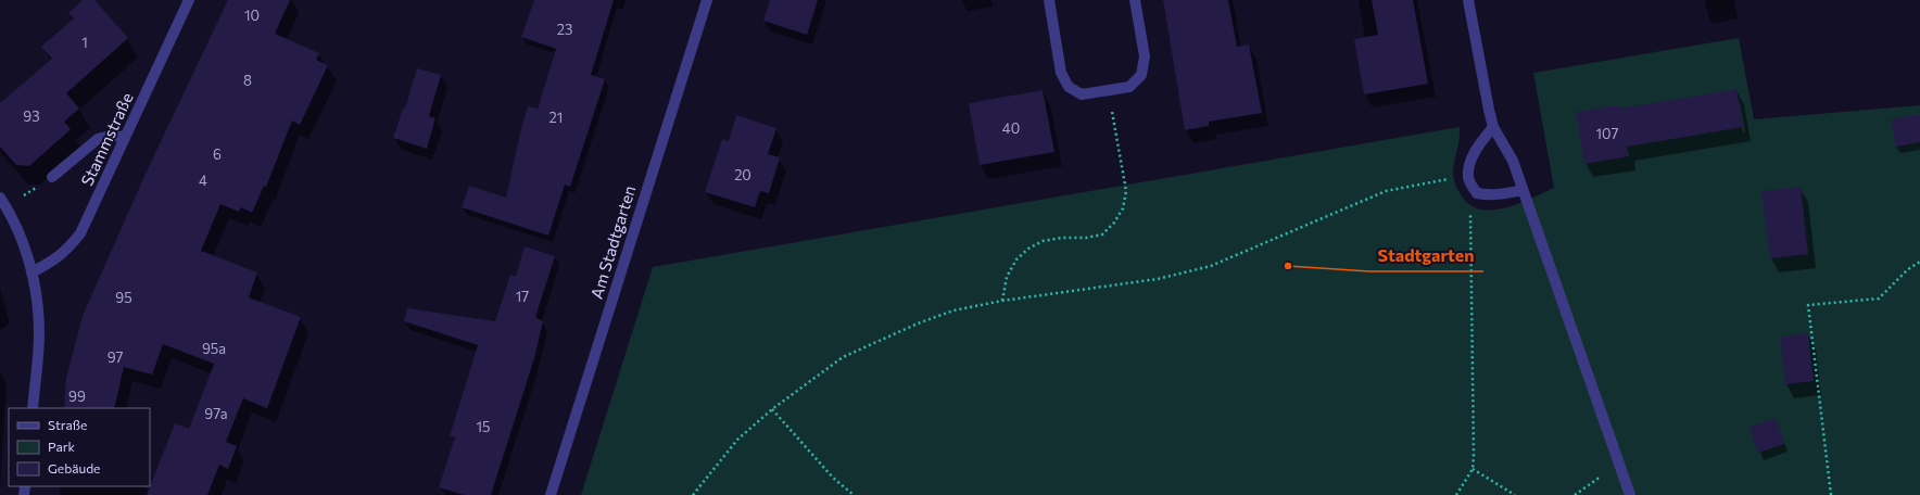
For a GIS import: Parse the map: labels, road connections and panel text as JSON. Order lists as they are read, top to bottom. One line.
{"streets":{"street":["Stammstraße","Am Stadtgarten"]},"places":["Stadtgarten"],"house_numbers":["10","23","1","8","93","21","40","107","6","20","4","17","95","95a","97","99","97a","15"],"legend":["Straße","Park","Gebäude"]}
